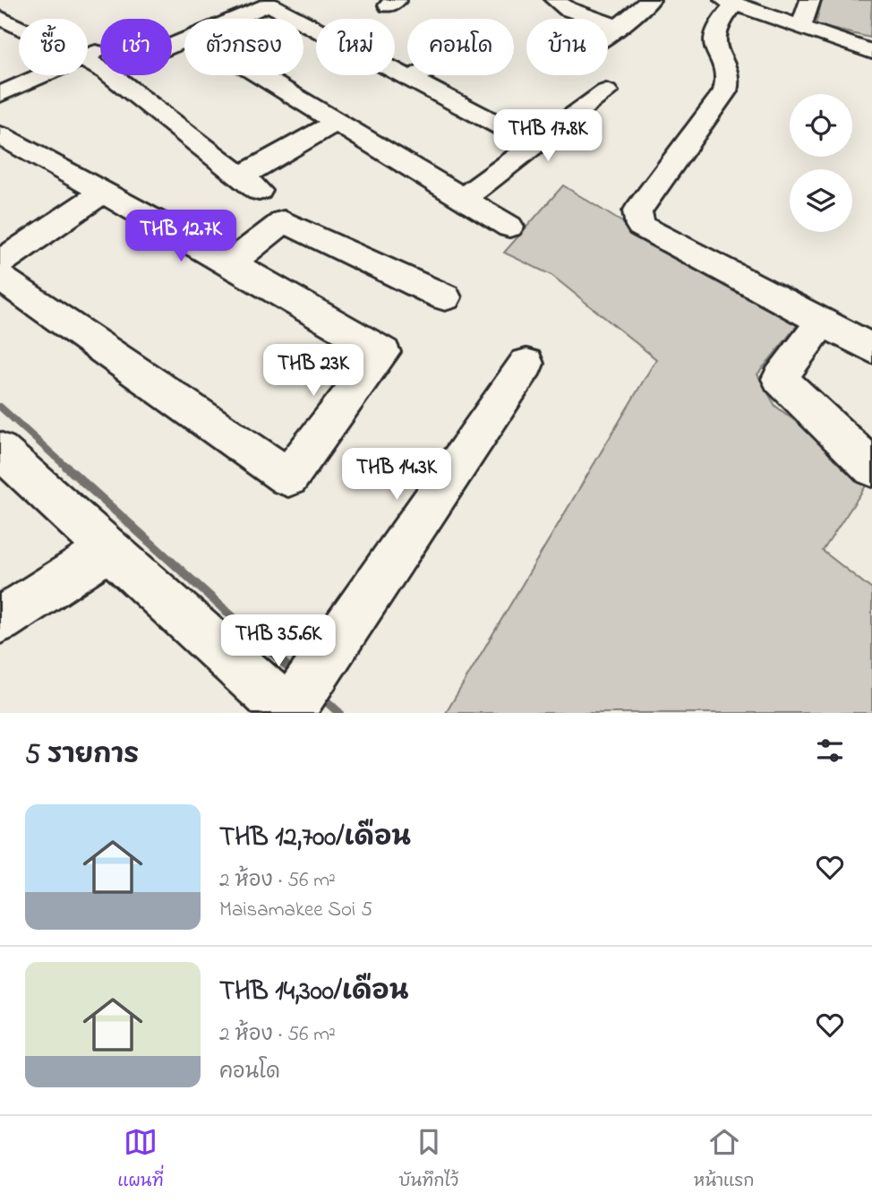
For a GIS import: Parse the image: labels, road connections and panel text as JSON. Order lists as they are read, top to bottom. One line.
{"page":{"chip":["ซื้อ","เช่า","ตัวกรอง","ใหม่","คอนโด","บ้าน"],"price":["THB 17.8K","THB 12.7K","THB 23K","THB 14.3K","THB 35.6K"],"heading":"5 รายการ","list":[{"name":"THB 12,700/เดือน","note":"2 ห้อง · 56 m² · Maisamakee Soi 5"},{"name":"THB 14,300/เดือน","note":"2 ห้อง · 56 m² · คอนโด"}],"tabs":["แผนที่","บันทึกไว้","หน้าแรก"]}}
